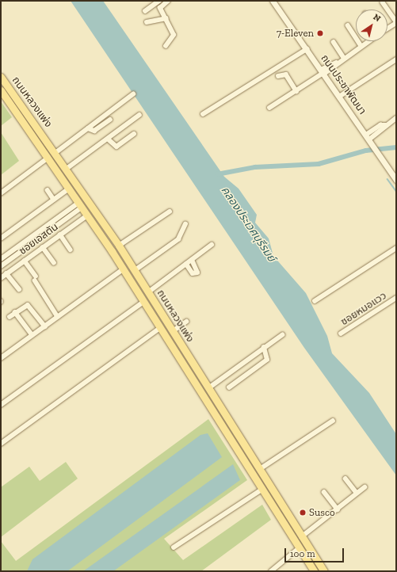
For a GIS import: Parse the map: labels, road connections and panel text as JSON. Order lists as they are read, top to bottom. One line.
{"streets":{"main road":["ถนนหลวงแพ่ง"],"street":["ถนนประชาพัฒนา","ซอยเอสตัน","ซอยหมอแวว"]},"crossings":[["ถนนหลวงแพ่ง","ซอยเอสตัน"]],"water":["คลองประเวศบุรีรมย์"],"places":["7-Eleven","Susco"],"scale_bar":"100 m","north":"top right"}
